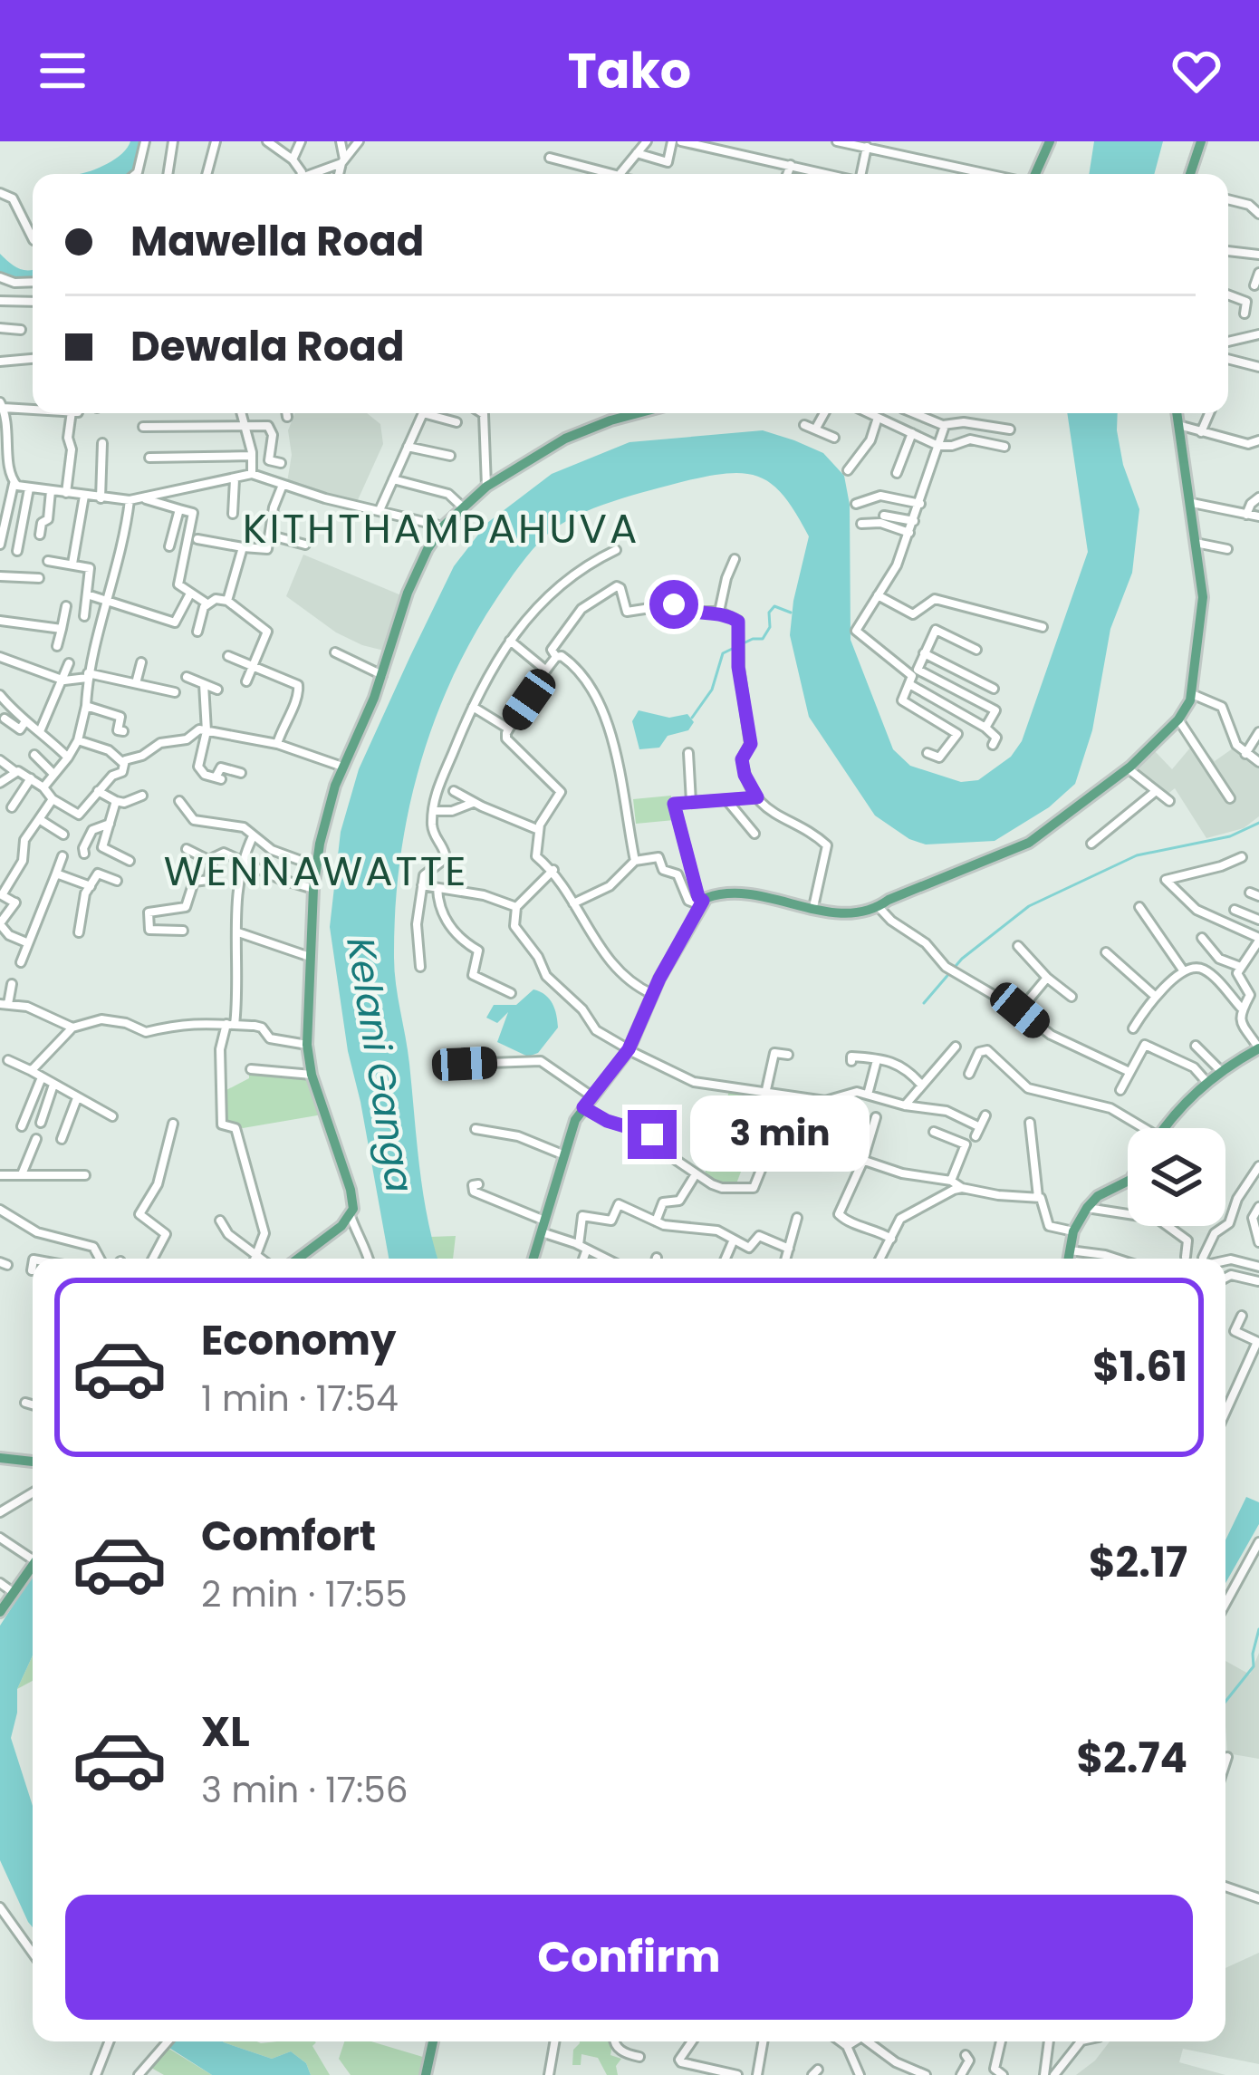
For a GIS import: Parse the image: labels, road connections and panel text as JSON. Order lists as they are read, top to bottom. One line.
{"districts":["KITHTHAMPAHUVA","WENNAWATTE"],"water":["Kelani Ganga"],"page":{"header":"Tako","banner":["Mawella Road","Dewala Road"],"bubble":"3 min","list":[{"name":"Economy","note":"1 min · 17:54","value":"$1.61"},{"name":"Comfort","note":"2 min · 17:55","value":"$2.17"},{"name":"XL","note":"3 min · 17:56","value":"$2.74"}],"buttons":"Confirm"}}
